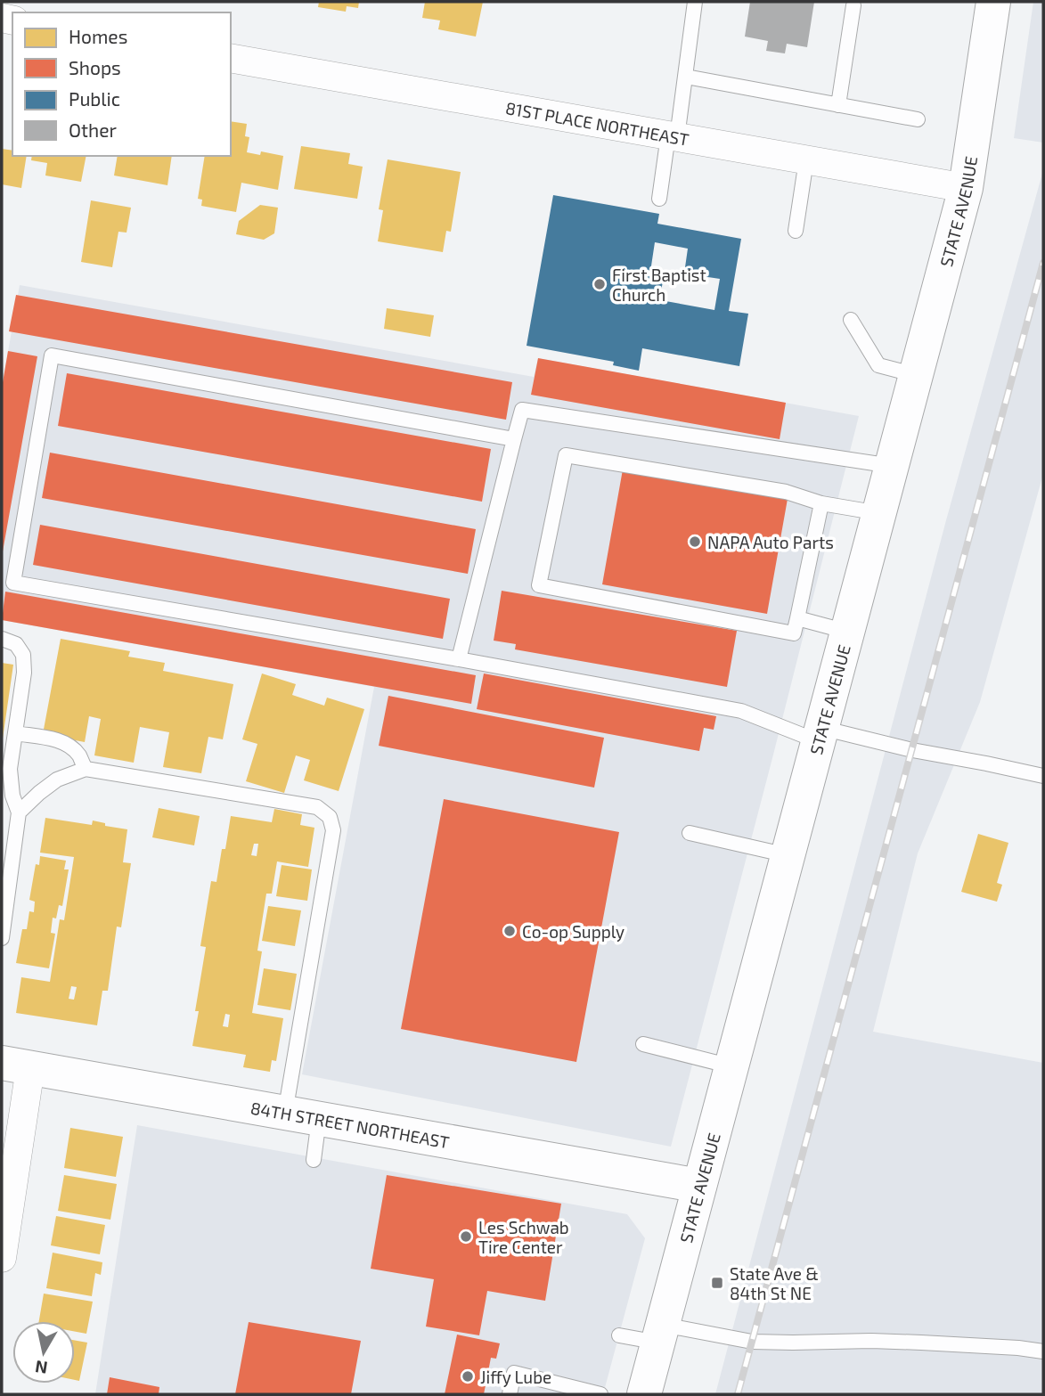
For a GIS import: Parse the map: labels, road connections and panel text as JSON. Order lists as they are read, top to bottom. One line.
{"streets":{"main road":["STATE AVENUE","84TH STREET NORTHEAST"],"street":["81ST PLACE NORTHEAST"]},"crossings":[["81ST PLACE NORTHEAST","STATE AVENUE"],["STATE AVENUE","84TH STREET NORTHEAST"]],"places":{"other":["First Baptist Church","NAPA Auto Parts","Co-op Supply","Les Schwab Tire Center","Jiffy Lube"],"transit":["State Ave & 84th St NE"]},"legend":["Homes","Shops","Public","Other"],"north":"bottom"}
